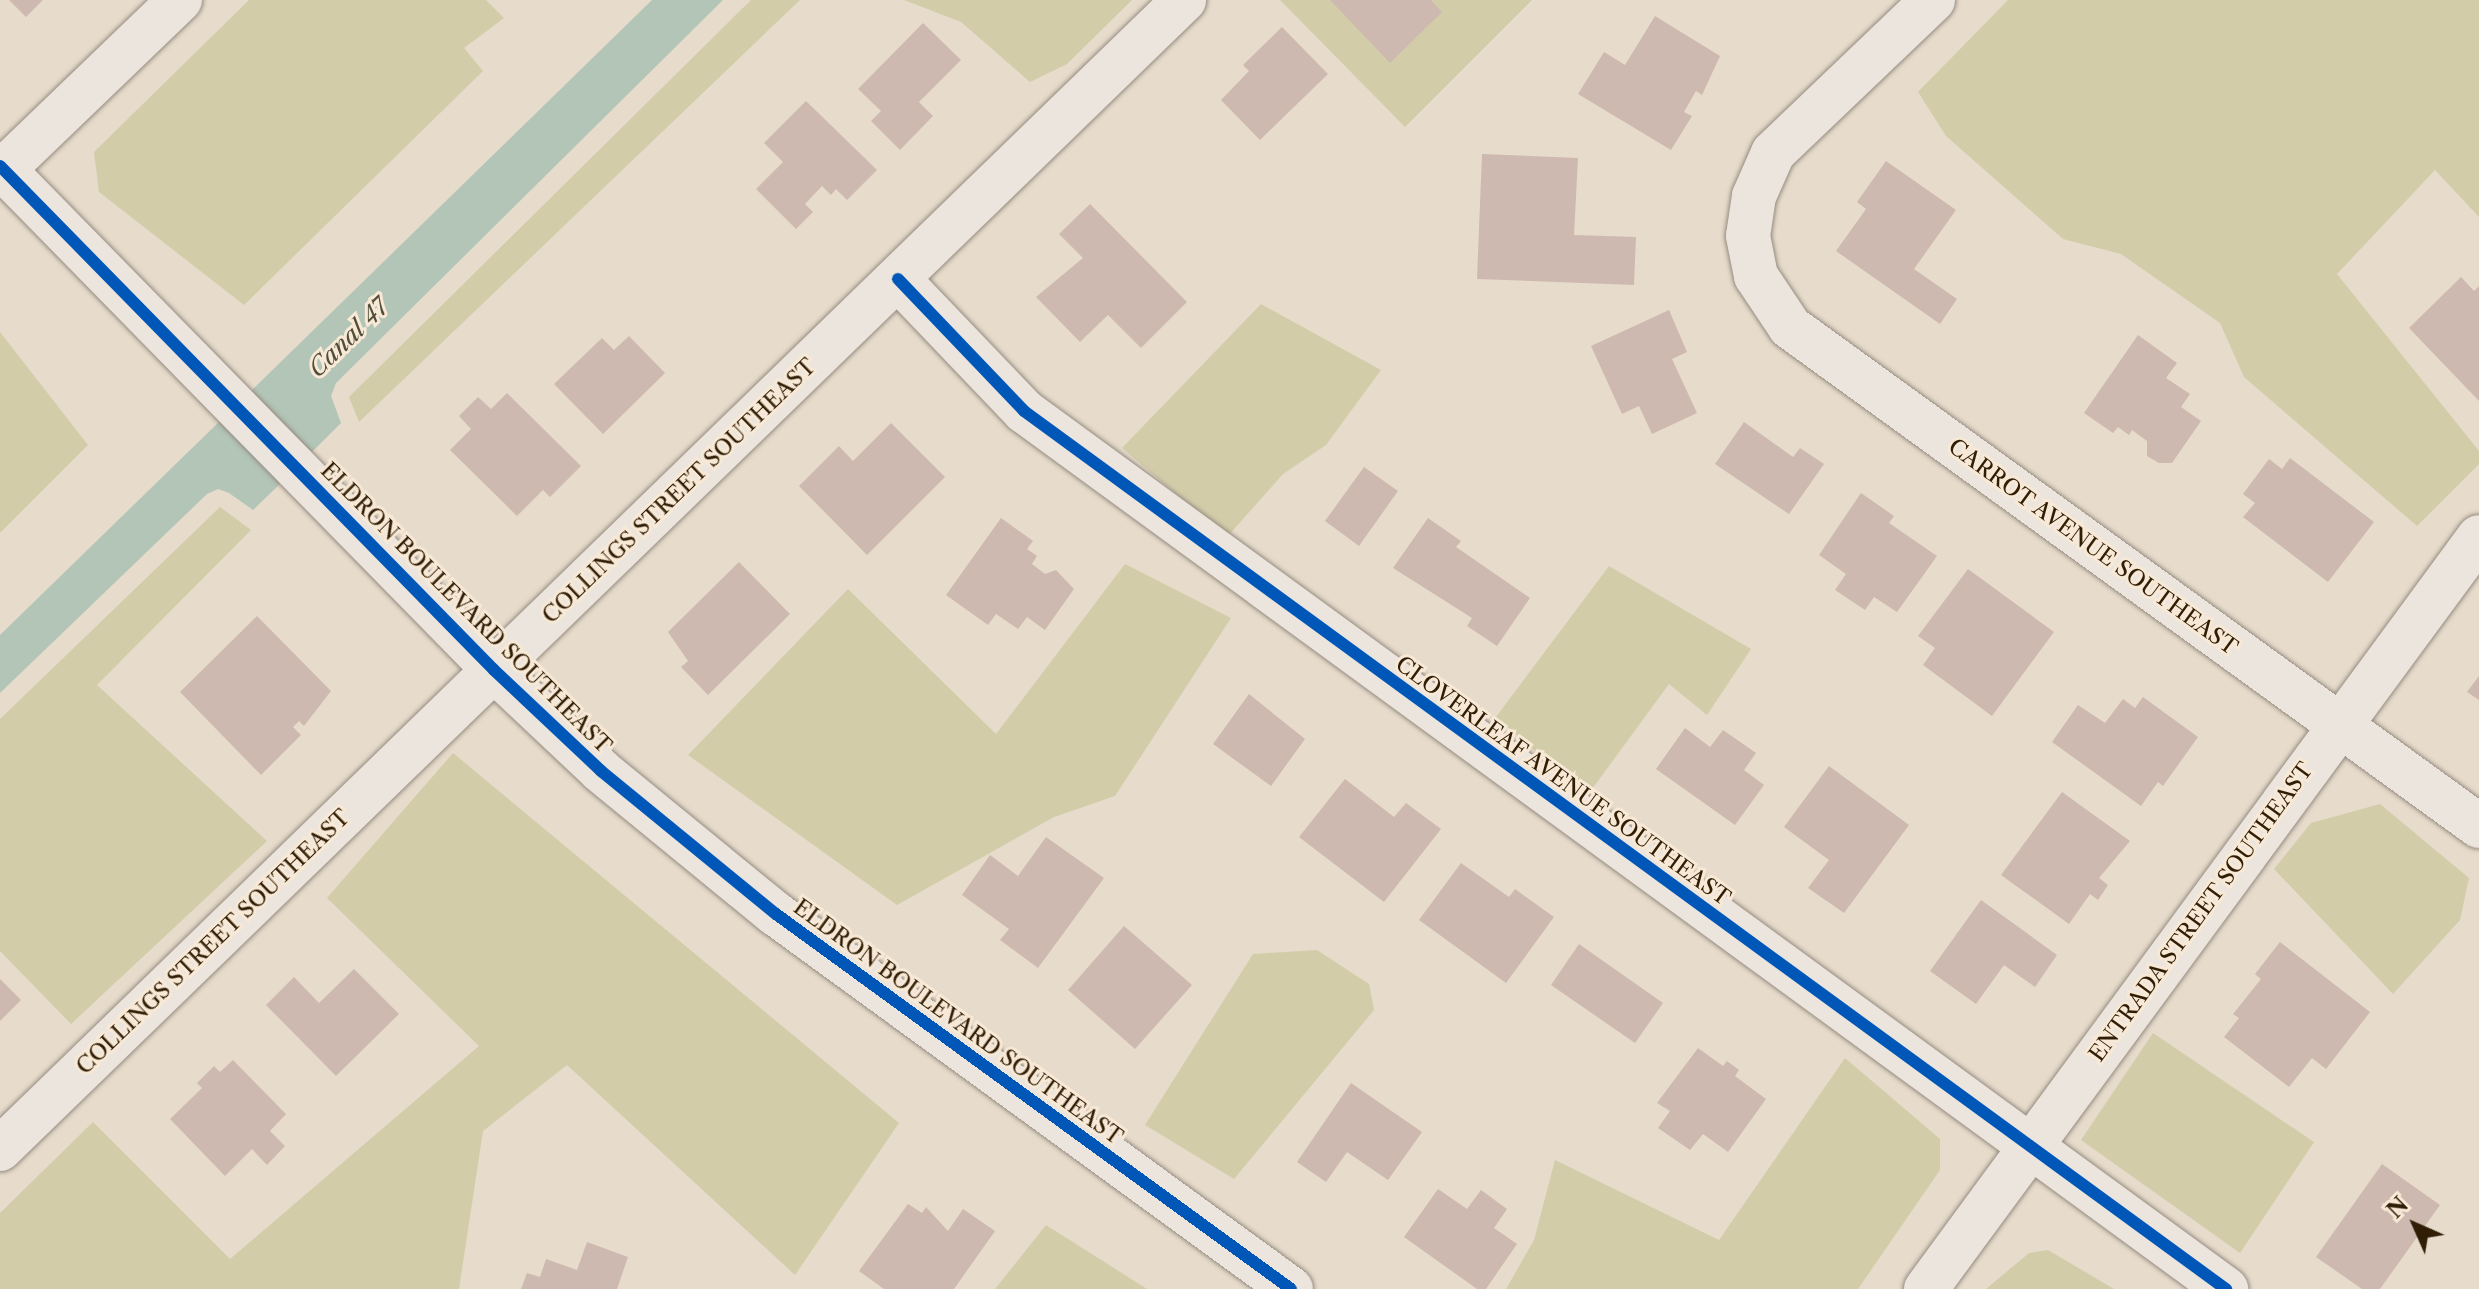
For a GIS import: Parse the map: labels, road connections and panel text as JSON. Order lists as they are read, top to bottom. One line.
{"streets":{"street":["COLLINGS STREET SOUTHEAST","CARROT AVENUE SOUTHEAST","ELDRON BOULEVARD SOUTHEAST","CLOVERLEAF AVENUE SOUTHEAST","ENTRADA STREET SOUTHEAST"]},"crossings":[["COLLINGS STREET SOUTHEAST","ELDRON BOULEVARD SOUTHEAST"],["COLLINGS STREET SOUTHEAST","CLOVERLEAF AVENUE SOUTHEAST"],["CARROT AVENUE SOUTHEAST","ENTRADA STREET SOUTHEAST"],["CLOVERLEAF AVENUE SOUTHEAST","ENTRADA STREET SOUTHEAST"]],"water":["Canal 47"],"north":"top left"}
